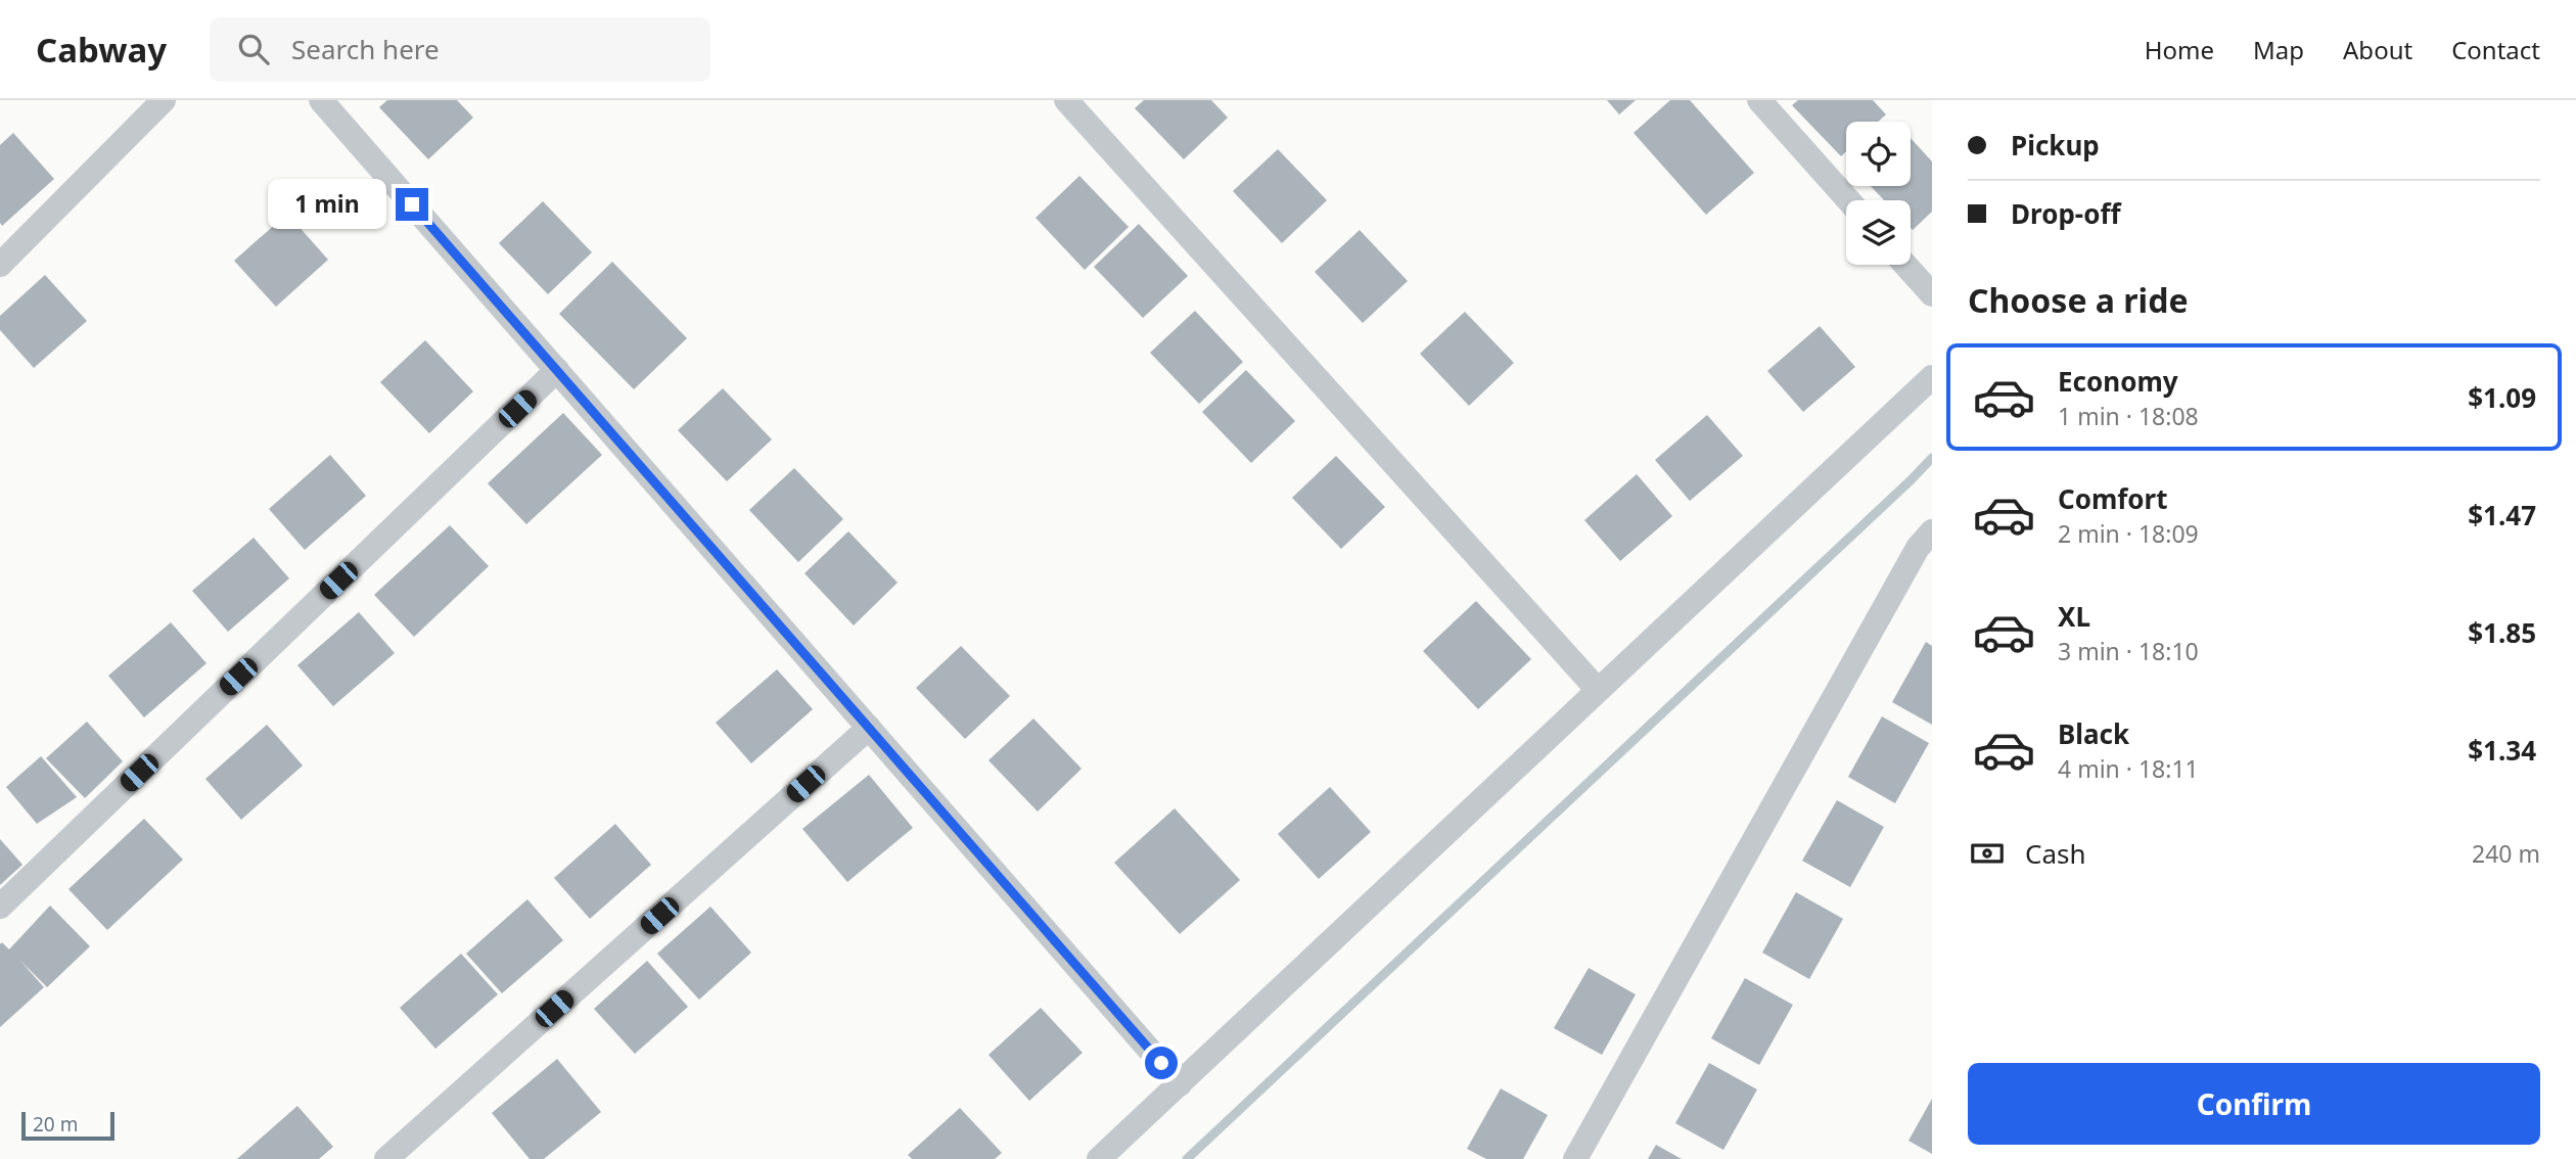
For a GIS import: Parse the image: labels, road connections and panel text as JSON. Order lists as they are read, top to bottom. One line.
{"scale_bar":"20 m","page":{"header":"Cabway","search":"Search here","nav":["Home","Map","About","Contact"],"banner":["Pickup","Drop-off"],"bubble":"1 min","heading":"Choose a ride","list":[{"name":"Economy","note":"1 min · 18:08","value":"$1.09"},{"name":"Comfort","note":"2 min · 18:09","value":"$1.47"},{"name":"XL","note":"3 min · 18:10","value":"$1.85"},{"name":"Black","note":"4 min · 18:11","value":"$1.34"}],"pay":["Cash","240 m"],"buttons":"Confirm","scale":"20 m"}}
